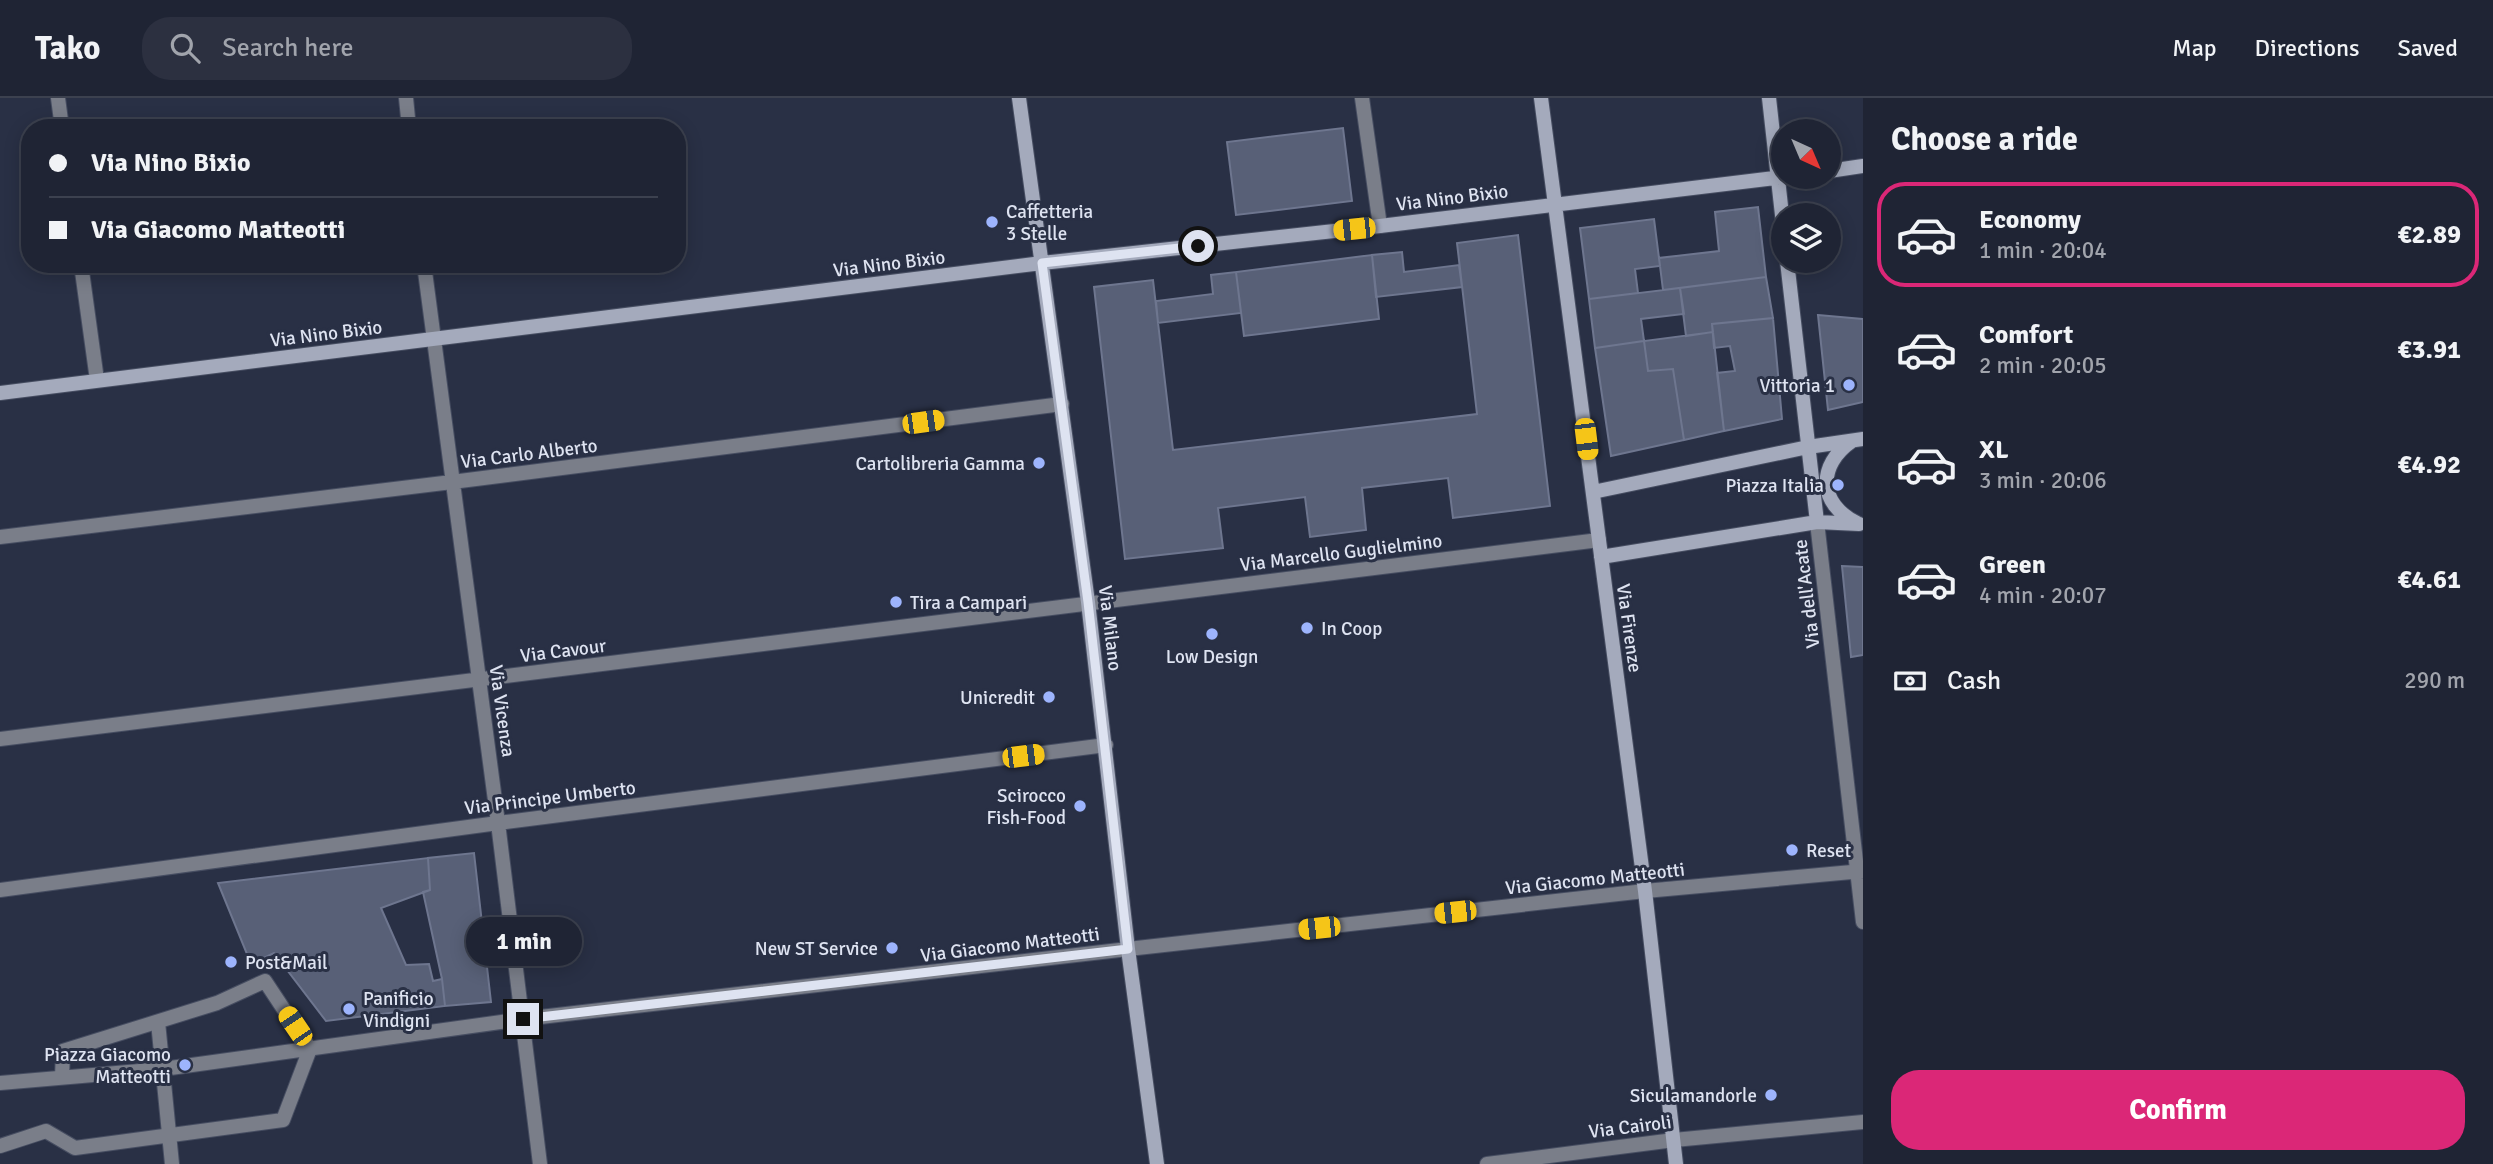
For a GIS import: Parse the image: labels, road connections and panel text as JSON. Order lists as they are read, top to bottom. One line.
{"streets":{"street":["Via Nino Bixio","Via Carlo Alberto","Via Marcello Guglielmino","Via dell'Acate","Via Milano","Via Firenze","Via Cavour","Via Vicenza","Via Principe Umberto","Via Giacomo Matteotti","Via Cairoli"]},"crossings":[["Via Nino Bixio","Via Milano"],["Via Nino Bixio","Via Firenze"],["Via Nino Bixio","Via Vicenza"],["Via Carlo Alberto","Via Milano"],["Via Carlo Alberto","Via Vicenza"],["Via Marcello Guglielmino","Via Milano"],["Via Marcello Guglielmino","Via Firenze"],["Via Marcello Guglielmino","Via Cavour"],["Via dell'Acate","Via Giacomo Matteotti"],["Via Milano","Via Cavour"],["Via Milano","Via Principe Umberto"],["Via Milano","Via Giacomo Matteotti"],["Via Firenze","Via Giacomo Matteotti"],["Via Firenze","Via Cairoli"],["Via Cavour","Via Vicenza"],["Via Vicenza","Via Principe Umberto"],["Via Vicenza","Via Giacomo Matteotti"]],"places":["Caffetteria 3 Stelle","Vittoria 1","Cartolibreria Gamma","Piazza Italia","Tira a Campari","In Coop","Low Design","Unicredit","Scirocco Fish-Food","Reset","New ST Service","Post&Mail","Panificio Vindigni","Piazza Giacomo Matteotti","Siculamandorle"],"north":"bottom right","page":{"header":"Tako","search":"Search here","nav":["Map","Directions","Saved"],"heading":"Choose a ride","banner":["Via Nino Bixio","Via Giacomo Matteotti"],"list":[{"name":"Economy","note":"1 min · 20:04","value":"€2.89"},{"name":"Comfort","note":"2 min · 20:05","value":"€3.91"},{"name":"XL","note":"3 min · 20:06","value":"€4.92"},{"name":"Green","note":"4 min · 20:07","value":"€4.61"}],"pay":["Cash","290 m"],"bubble":"1 min","buttons":"Confirm"}}
